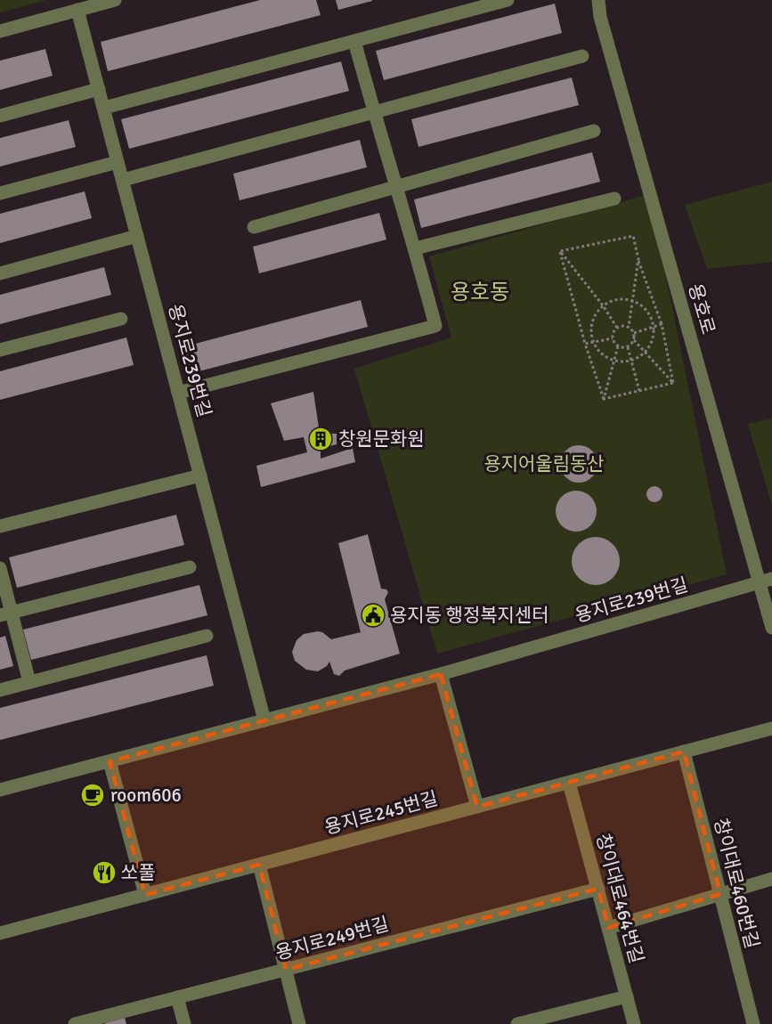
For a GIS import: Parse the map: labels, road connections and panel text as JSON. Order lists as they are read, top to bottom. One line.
{"streets":{"street":["용호로","용지로239번길","용지로245번길","창이대로460번길","창이대로464번길","용지로249번길"]},"crossings":[["용호로","용지로239번길"],["용지로245번길","창이대로460번길"],["용지로245번길","창이대로464번길"],["창이대로464번길","용지로249번길"]],"districts":["용호동"],"parks":["용지어울림동산"],"places":{"building":["창원문화원"],"public building":["용지동 행정복지센터"],"cafe":["room606"],"restaurant":["쏘풀"]}}
